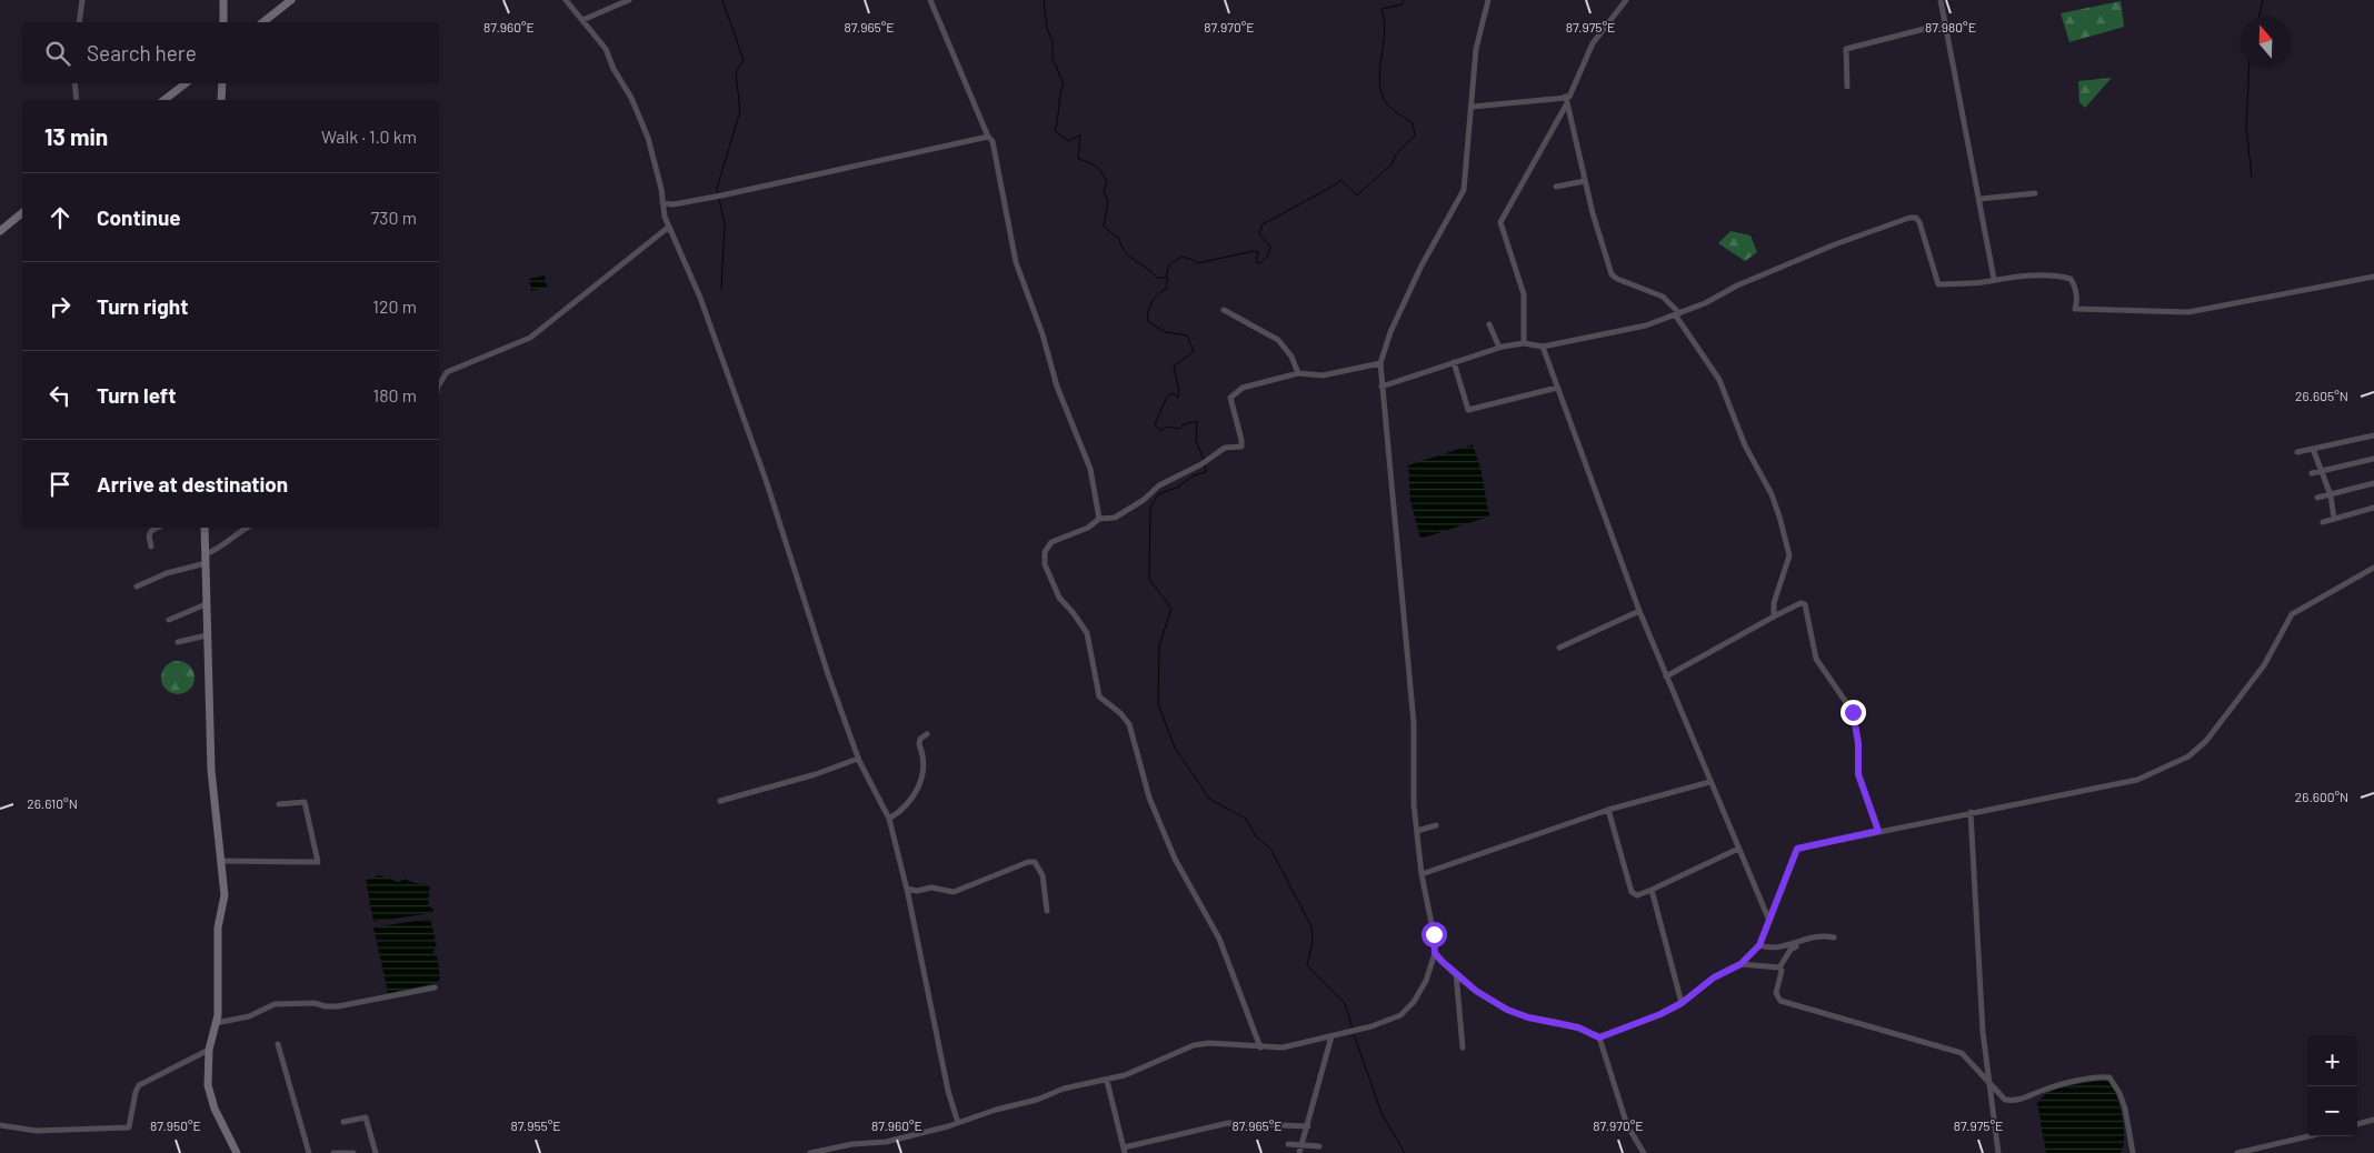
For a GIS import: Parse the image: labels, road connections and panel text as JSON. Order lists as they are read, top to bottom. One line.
{"north":"top","page":{"search":"Search here","heading":["13 min","Walk · 1.0 km"],"list":[["Continue","730 m"],["Turn right","120 m"],["Turn left","180 m"],"Arrive at destination"],"map_buttons":["+","−"]},"coordinates":["87.960°E","87.965°E","87.970°E","87.975°E","87.980°E","26.605°N","26.600°N","26.610°N","87.950°E","87.955°E"]}
